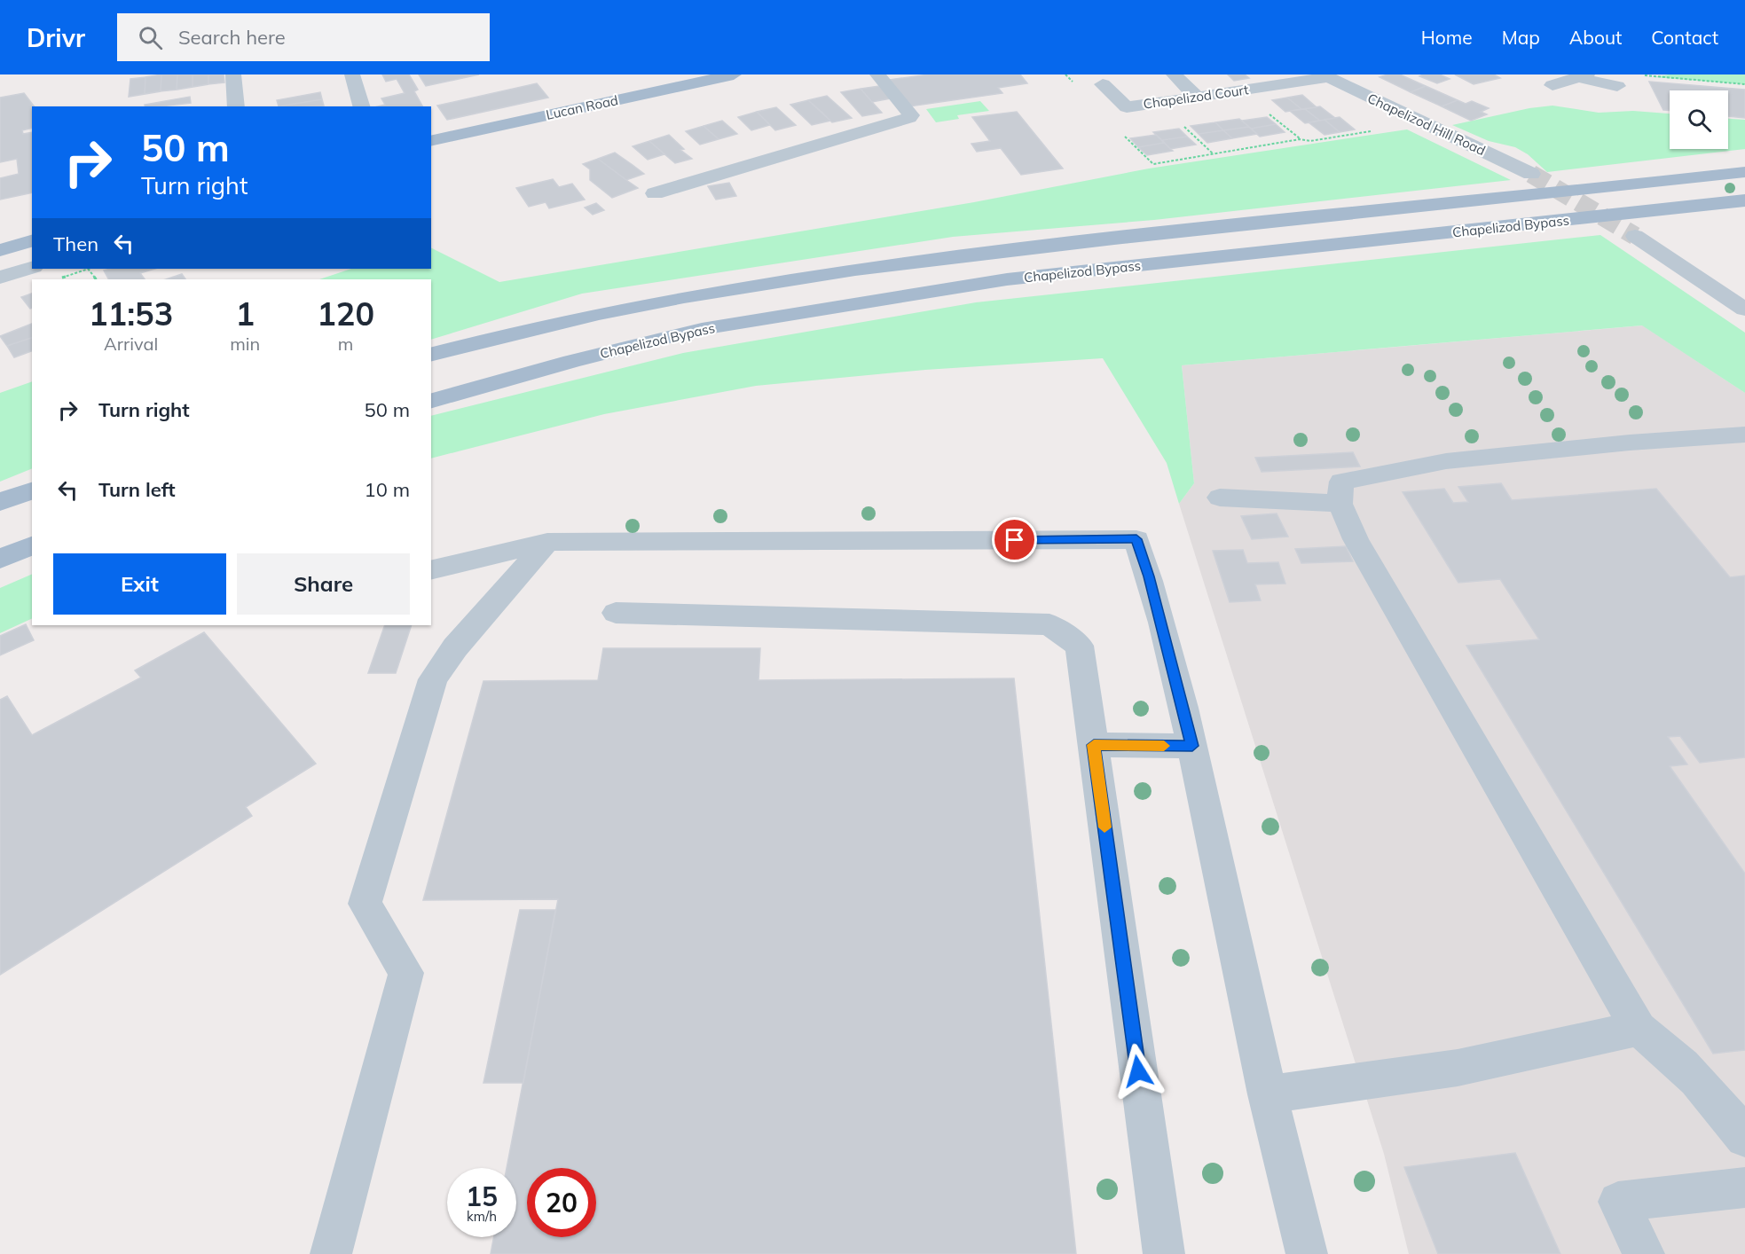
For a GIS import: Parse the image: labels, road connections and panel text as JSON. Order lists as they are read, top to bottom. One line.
{"streets":{"main road":["Lucan Road","Chapelizod Bypass"],"street":["Chapelizod Court","Chapelizod Hill Road"]},"crossings":[["Chapelizod Court","Chapelizod Hill Road"]],"page":{"header":"Drivr","search":"Search here","nav":["Home","Map","About","Contact"],"turn":["50 m","Turn right"],"then":"Then","eta":["11:53","Arrival","1","min","120","m"],"list":[{"name":"Turn right","value":"50 m"},{"name":"Turn left","value":"10 m"}],"buttons":["Exit","Share"],"speed":"15 km/h","limit":"20"}}
